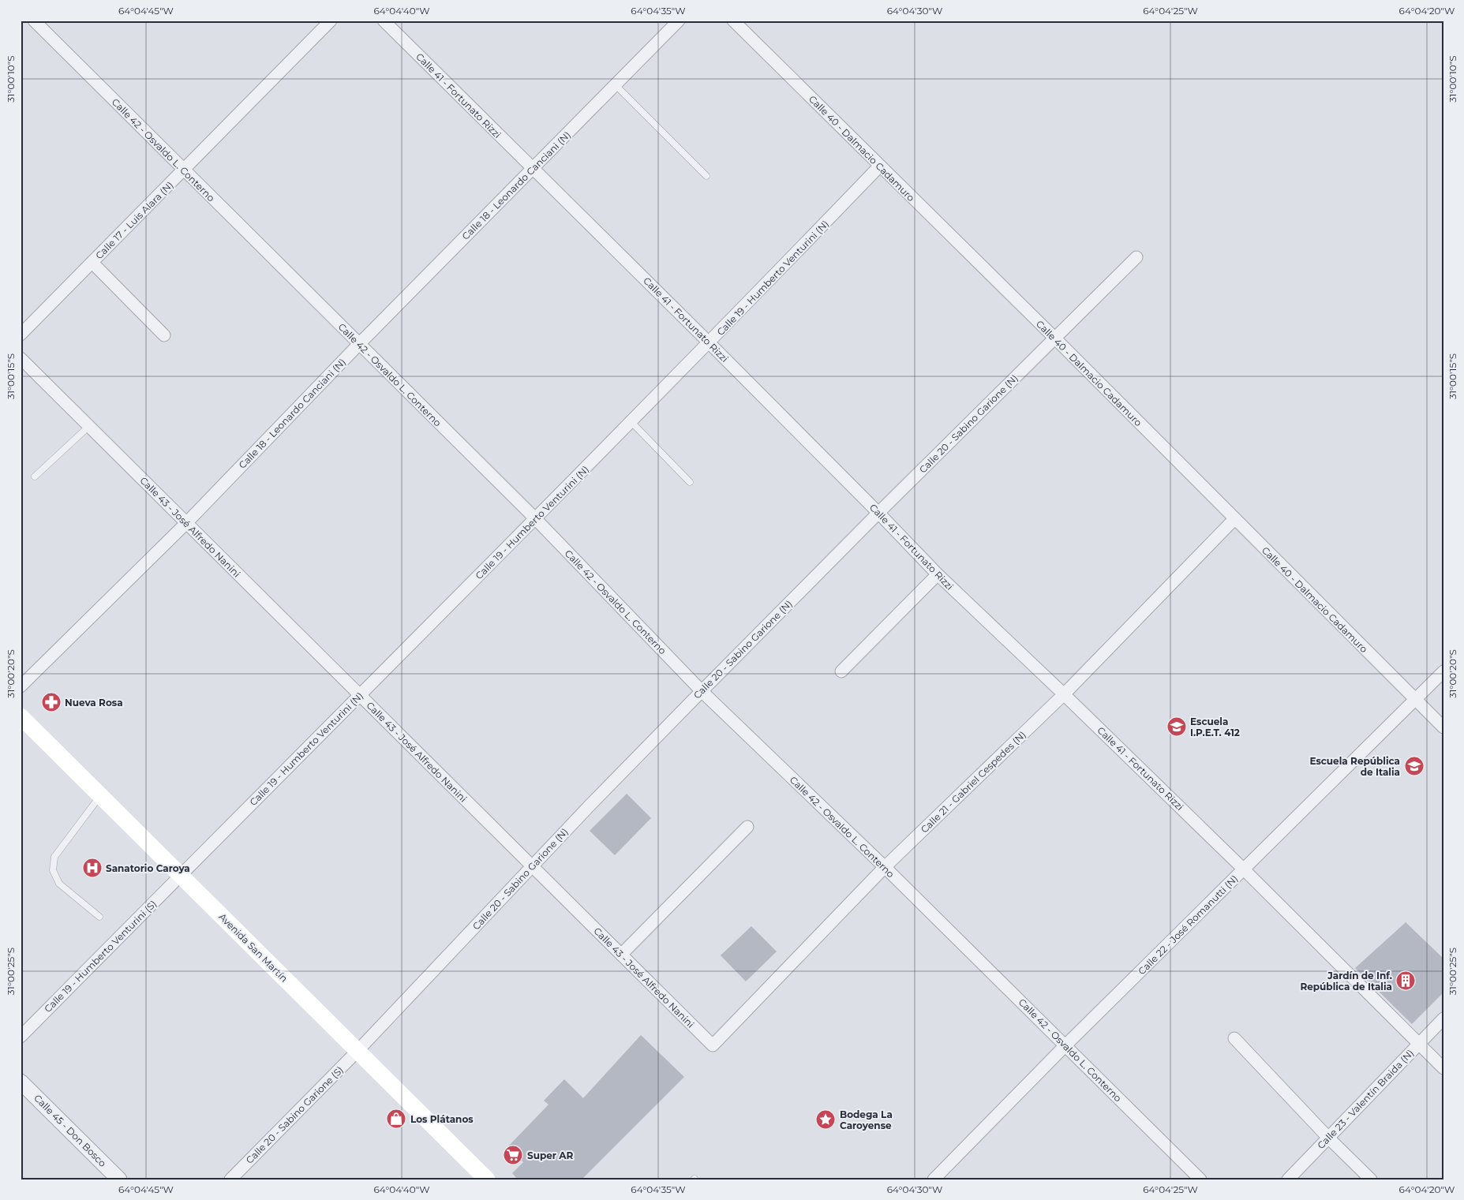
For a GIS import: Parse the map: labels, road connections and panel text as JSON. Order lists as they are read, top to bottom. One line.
{"streets":{"main road":["Avenida San Martín"],"street":["Calle 41 - Fortunato Rizzi","Calle 40 - Dalmacio Cadamuro","Calle 42 - Osvaldo L. Conterno","Calle 18 - Leonardo Canciani (N)","Calle 17 - Luis Alara (N)","Calle 19 - Humberto Venturini (N)","Calle 20 - Sabino Garione (N)","Calle 43 - José Alfredo Nanini","Calle 21 - Gabriel Cespedes (N)","Calle 22 - José Romanutti (N)","Calle 19 - Humberto Venturini (S)","Calle 23 - Valentín Braida (N)","Calle 20 - Sabino Garione (S)","Calle 45 - Don Bosco"]},"crossings":[["Calle 41 - Fortunato Rizzi","Calle 18 - Leonardo Canciani (N)"],["Calle 41 - Fortunato Rizzi","Calle 19 - Humberto Venturini (N)"],["Calle 41 - Fortunato Rizzi","Calle 20 - Sabino Garione (N)"],["Calle 41 - Fortunato Rizzi","Calle 21 - Gabriel Cespedes (N)"],["Calle 41 - Fortunato Rizzi","Calle 22 - José Romanutti (N)"],["Calle 41 - Fortunato Rizzi","Calle 23 - Valentín Braida (N)"],["Calle 40 - Dalmacio Cadamuro","Calle 19 - Humberto Venturini (N)"],["Calle 40 - Dalmacio Cadamuro","Calle 20 - Sabino Garione (N)"],["Calle 40 - Dalmacio Cadamuro","Calle 21 - Gabriel Cespedes (N)"],["Calle 40 - Dalmacio Cadamuro","Calle 22 - José Romanutti (N)"],["Calle 42 - Osvaldo L. Conterno","Calle 18 - Leonardo Canciani (N)"],["Calle 42 - Osvaldo L. Conterno","Calle 17 - Luis Alara (N)"],["Calle 42 - Osvaldo L. Conterno","Calle 19 - Humberto Venturini (N)"],["Calle 42 - Osvaldo L. Conterno","Calle 20 - Sabino Garione (N)"],["Calle 42 - Osvaldo L. Conterno","Calle 21 - Gabriel Cespedes (N)"],["Calle 42 - Osvaldo L. Conterno","Calle 22 - José Romanutti (N)"],["Calle 18 - Leonardo Canciani (N)","Calle 43 - José Alfredo Nanini"],["Calle 19 - Humberto Venturini (N)","Calle 43 - José Alfredo Nanini"],["Calle 19 - Humberto Venturini (N)","Avenida San Martín"],["Calle 19 - Humberto Venturini (N)","Calle 19 - Humberto Venturini (S)"],["Calle 20 - Sabino Garione (N)","Calle 43 - José Alfredo Nanini"],["Calle 20 - Sabino Garione (N)","Avenida San Martín"],["Calle 20 - Sabino Garione (N)","Calle 20 - Sabino Garione (S)"],["Calle 43 - José Alfredo Nanini","Calle 21 - Gabriel Cespedes (N)"],["Avenida San Martín","Calle 19 - Humberto Venturini (S)"],["Avenida San Martín","Calle 20 - Sabino Garione (S)"]],"places":{"pharmacy":["Nueva Rosa"],"school or university":["Escuela I.P.E.T. 412","Escuela República de Italia"],"hospital":["Sanatorio Caroya"],"building":["Jardín de Inf. República de Italia"],"shop":["Los Plátanos"],"place":["Bodega La Caroyense"],"supermarket":["Super AR"]},"coordinates":["64°04'45\"W","64°04'40\"W","64°04'35\"W","64°04'30\"W","64°04'25\"W","64°04'20\"W","31°00'10\"S","31°00'15\"S","31°00'20\"S","31°00'25\"S"]}
